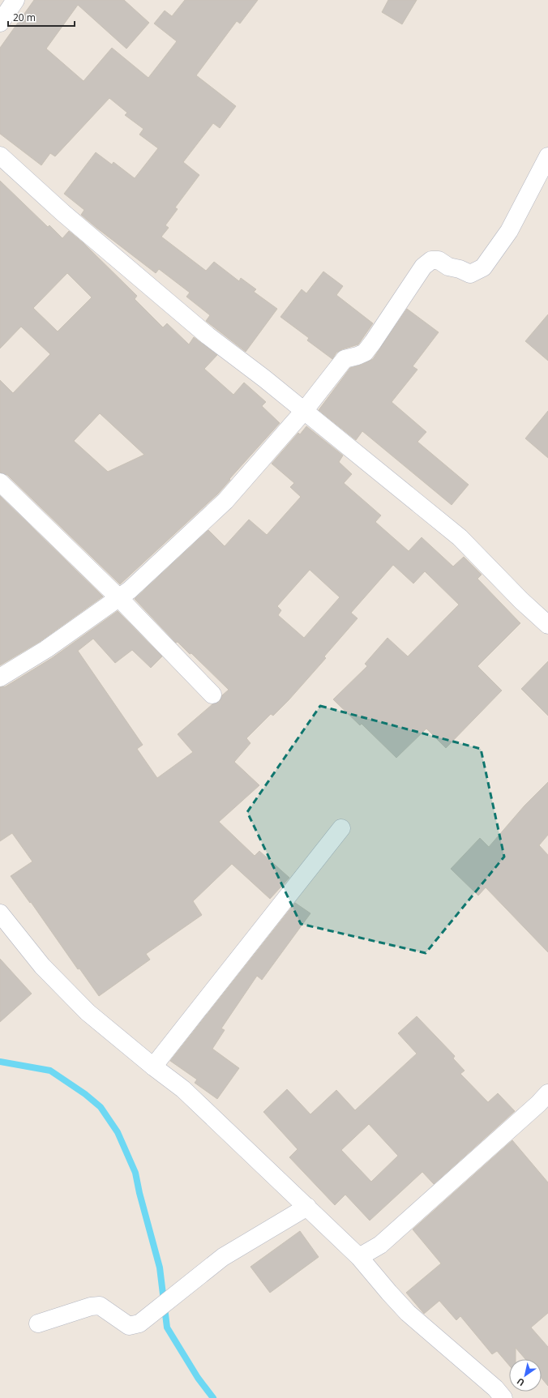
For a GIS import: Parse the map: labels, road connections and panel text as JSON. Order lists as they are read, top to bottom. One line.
{"scale_bar":"20 m","north":"bottom left"}
